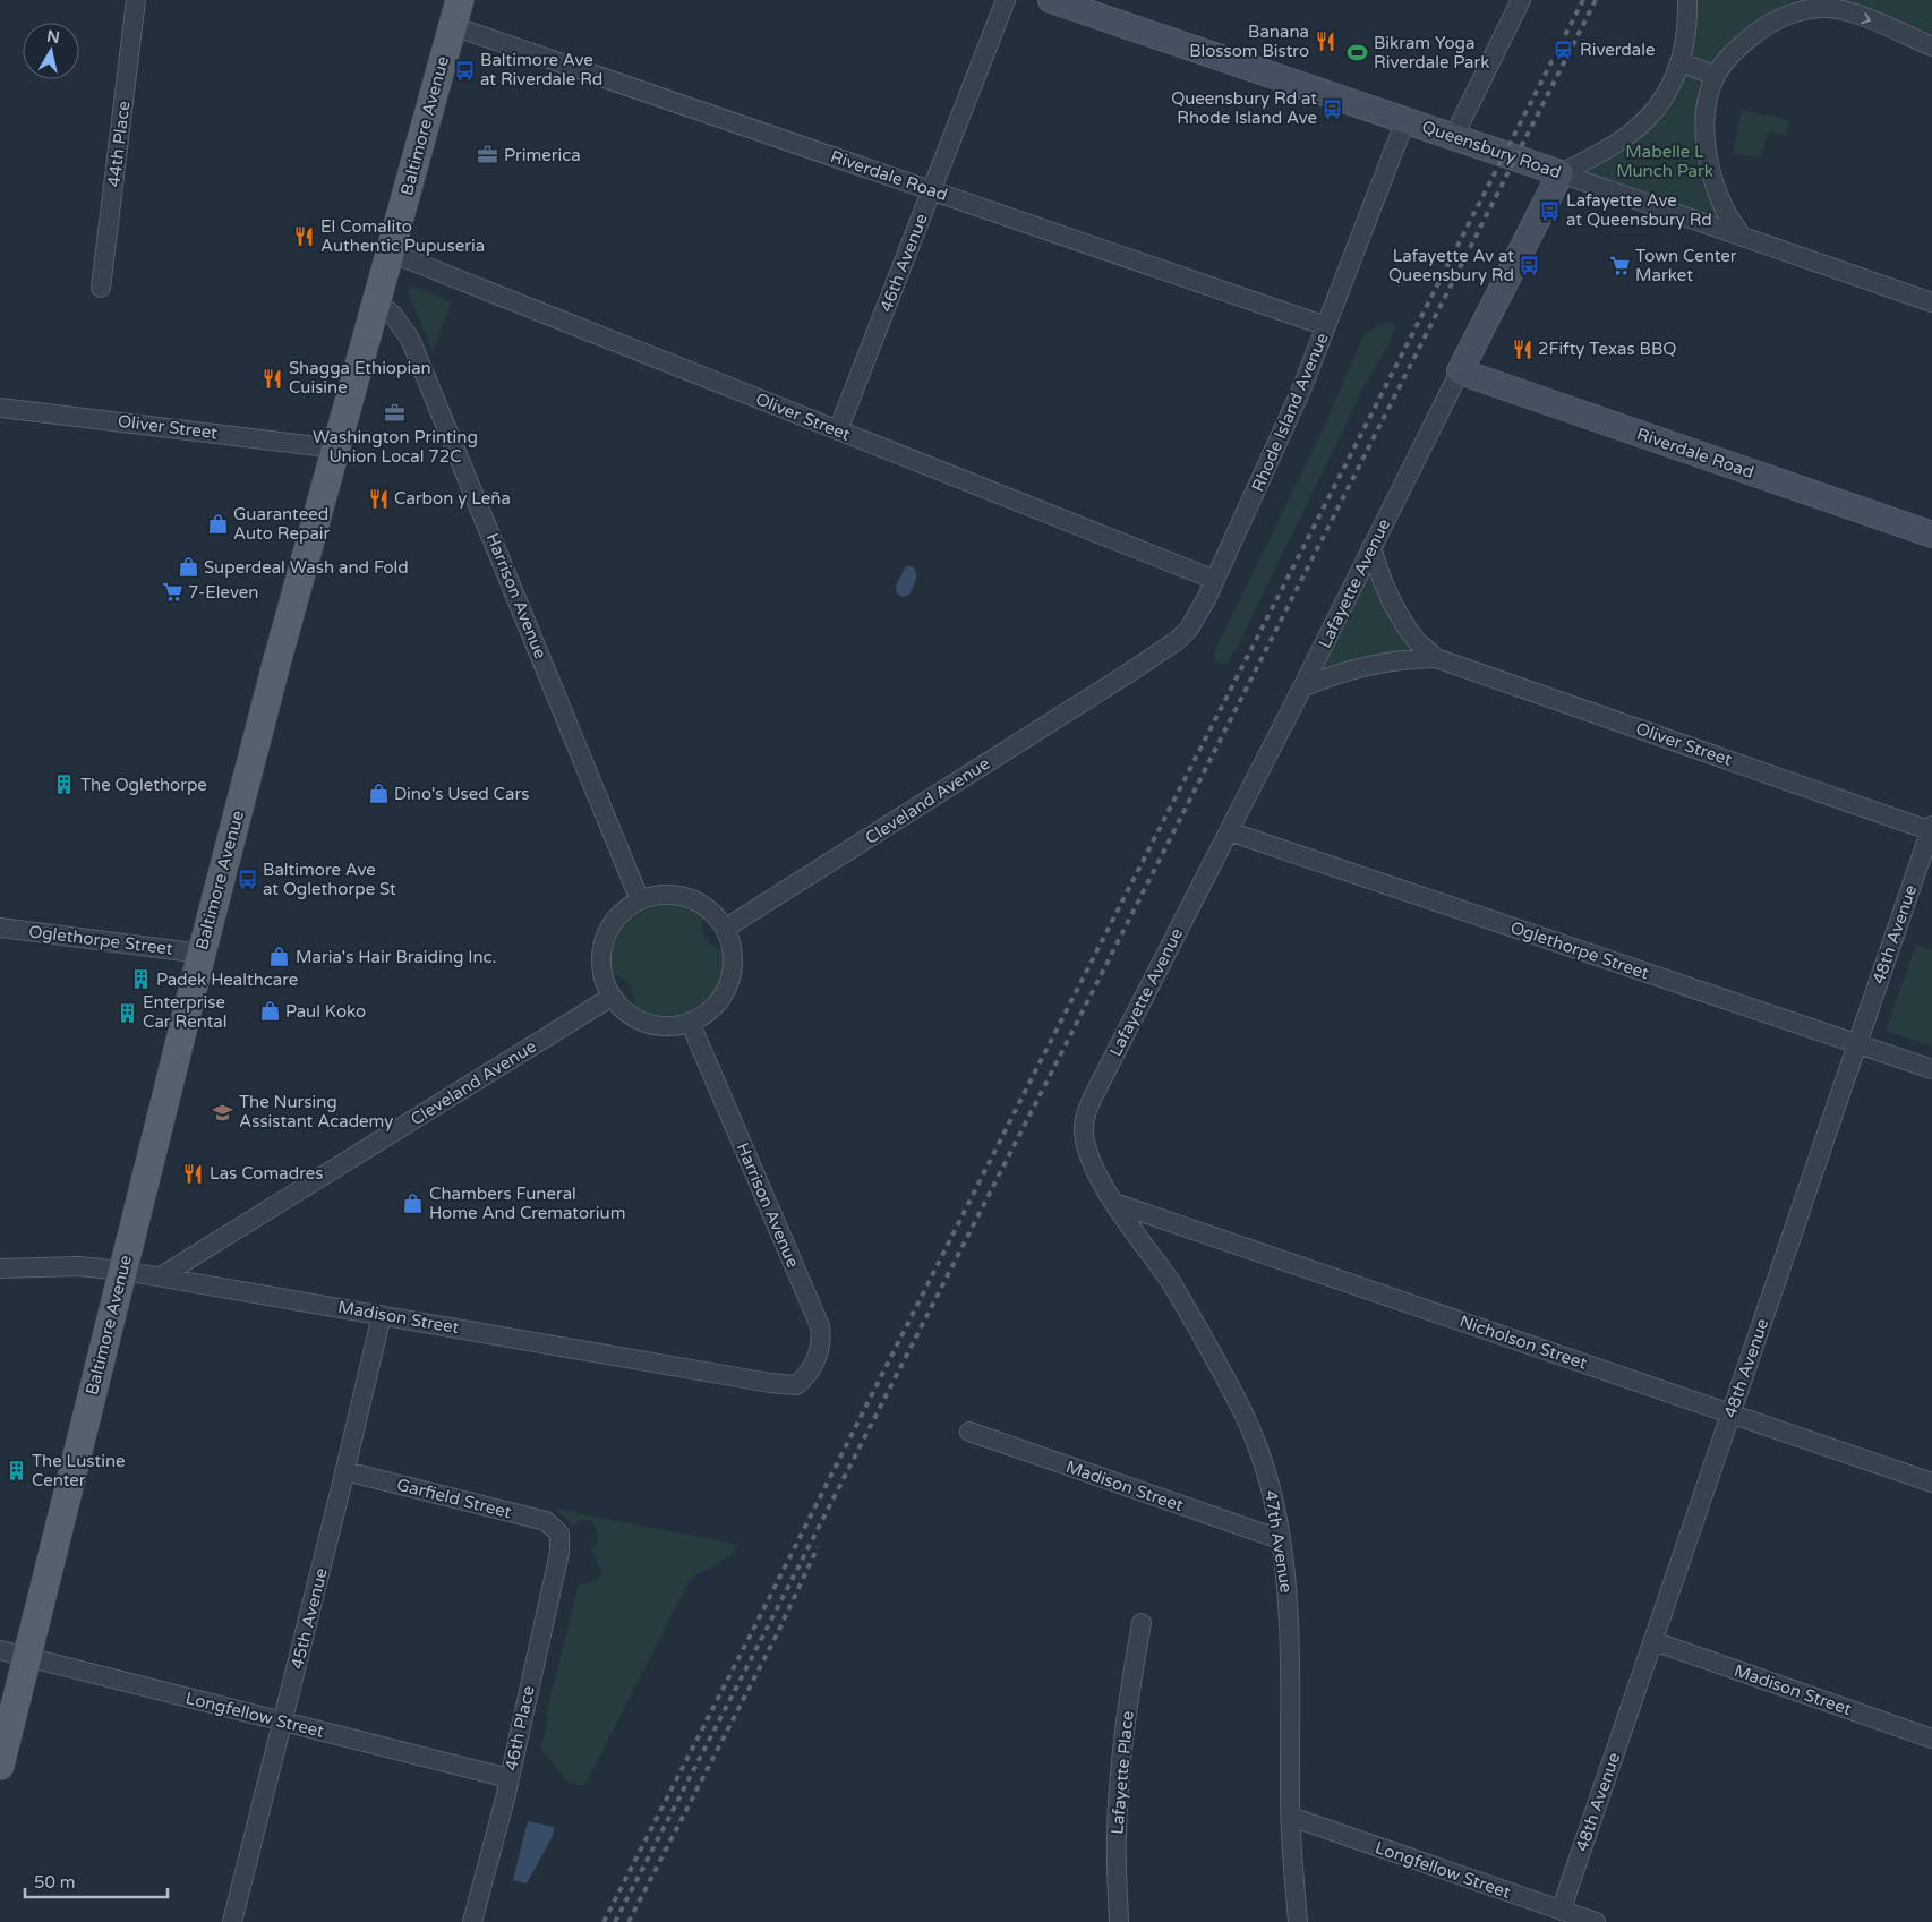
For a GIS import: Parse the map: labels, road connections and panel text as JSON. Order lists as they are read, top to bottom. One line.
{"streets":{"main road":["Baltimore Avenue"],"street":["44th Place","Queensbury Road","Riverdale Road","46th Avenue","Rhode Island Avenue","Oliver Street","Lafayette Avenue","Harrison Avenue","Cleveland Avenue","48th Avenue","Oglethorpe Street","Madison Street","Nicholson Street","Garfield Street","47th Avenue","45th Avenue","Longfellow Street","46th Place","Lafayette Place"]},"crossings":[["Baltimore Avenue","Riverdale Road"],["Baltimore Avenue","Oliver Street"],["Baltimore Avenue","Harrison Avenue"],["Baltimore Avenue","Oglethorpe Street"],["Baltimore Avenue","Madison Street"],["Baltimore Avenue","Longfellow Street"],["Queensbury Road","Rhode Island Avenue"],["Queensbury Road","Lafayette Avenue"],["Riverdale Road","46th Avenue"],["Riverdale Road","Rhode Island Avenue"],["Riverdale Road","Lafayette Avenue"],["46th Avenue","Oliver Street"],["Rhode Island Avenue","Oliver Street"],["Rhode Island Avenue","Cleveland Avenue"],["Oliver Street","Lafayette Avenue"],["Oliver Street","48th Avenue"],["Lafayette Avenue","Oglethorpe Street"],["Lafayette Avenue","Nicholson Street"],["Lafayette Avenue","47th Avenue"],["Harrison Avenue","Cleveland Avenue"],["Harrison Avenue","Madison Street"],["Cleveland Avenue","Madison Street"],["48th Avenue","Oglethorpe Street"],["48th Avenue","Madison Street"],["48th Avenue","Nicholson Street"],["48th Avenue","Longfellow Street"],["Madison Street","47th Avenue"],["Madison Street","45th Avenue"],["Nicholson Street","47th Avenue"],["Garfield Street","45th Avenue"],["Garfield Street","46th Place"],["47th Avenue","Longfellow Street"],["45th Avenue","Longfellow Street"],["Longfellow Street","46th Place"]],"parks":["Mabelle L Munch Park"],"places":{"restaurant":["Banana Blossom Bistro","El Comalito Authentic Pupuseria","2Fifty Texas BBQ","Shagga Ethiopian Cuisine","Carbon y Leña","Las Comadres"],"station":["Riverdale"],"sports":["Bikram Yoga Riverdale Park"],"bus stop":["Baltimore Ave at Riverdale Rd","Queensbury Rd at Rhode Island Ave","Lafayette Ave at Queensbury Rd","Lafayette Av at Queensbury Rd","Baltimore Ave at Oglethorpe St"],"office":["Primerica","Washington Printing Union Local 72C"],"supermarket":["Town Center Market","7-Eleven"],"shop":["Guaranteed Auto Repair","Superdeal Wash and Fold","Dino's Used Cars","Maria's Hair Braiding Inc.","Paul Koko","Chambers Funeral Home And Crematorium"],"building":["The Oglethorpe","Padek Healthcare","Enterprise Car Rental","The Lustine Center"],"school or university":["The Nursing Assistant Academy"]},"scale_bar":"50 m","north":"top"}
